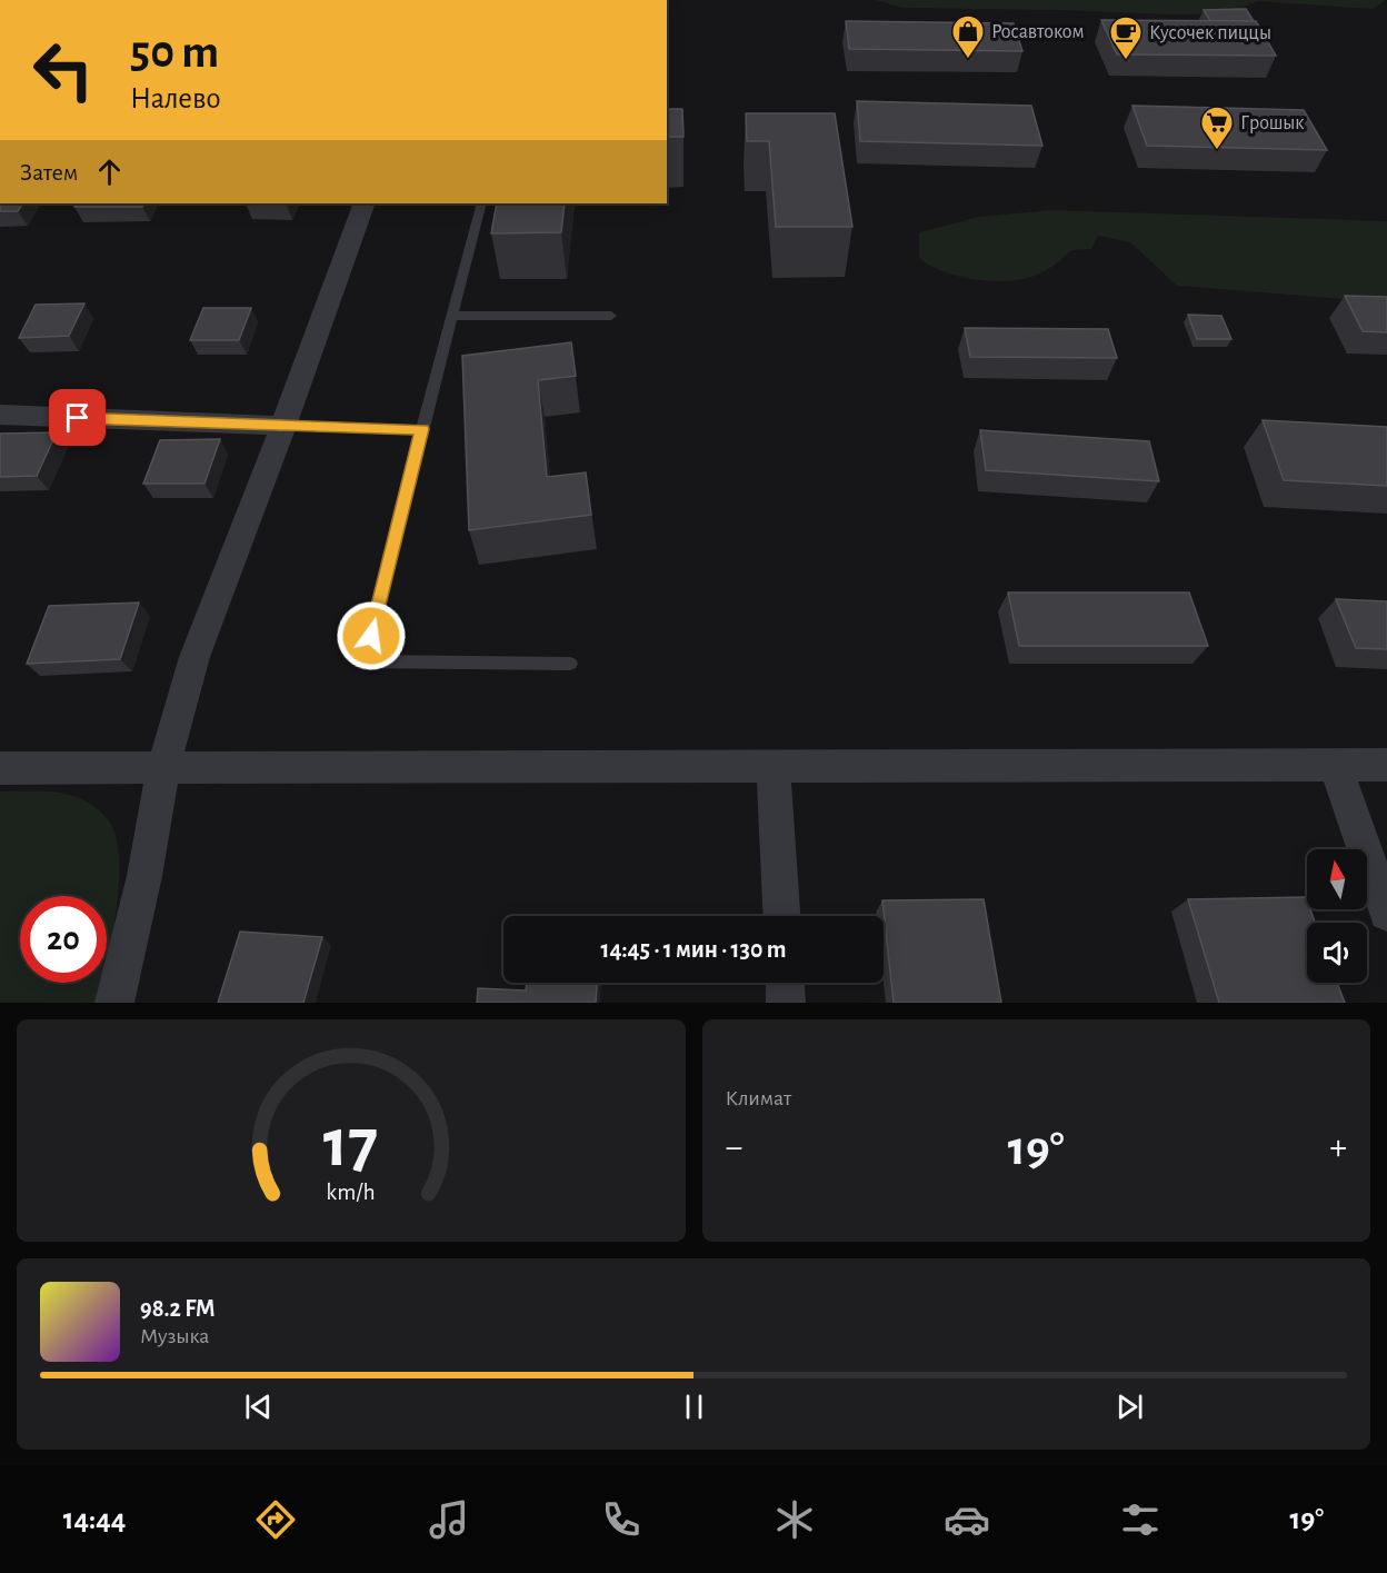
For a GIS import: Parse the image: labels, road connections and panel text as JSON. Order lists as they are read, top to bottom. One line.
{"places":{"shop":["Росавтоком"],"cafe":["Кусочек пиццы"],"supermarket":["Грошык"]},"north":"top","page":{"turn":["50 m","Налево"],"then":"Затем","limit":"20","trip":"14:45 · 1 мин · 130 m","tile":"Климат","heat":["−","19°","+"],"song":["98.2 FM","Музыка"],"tabs":["14:44","19°"],"gauge":["17","km/h"]}}
